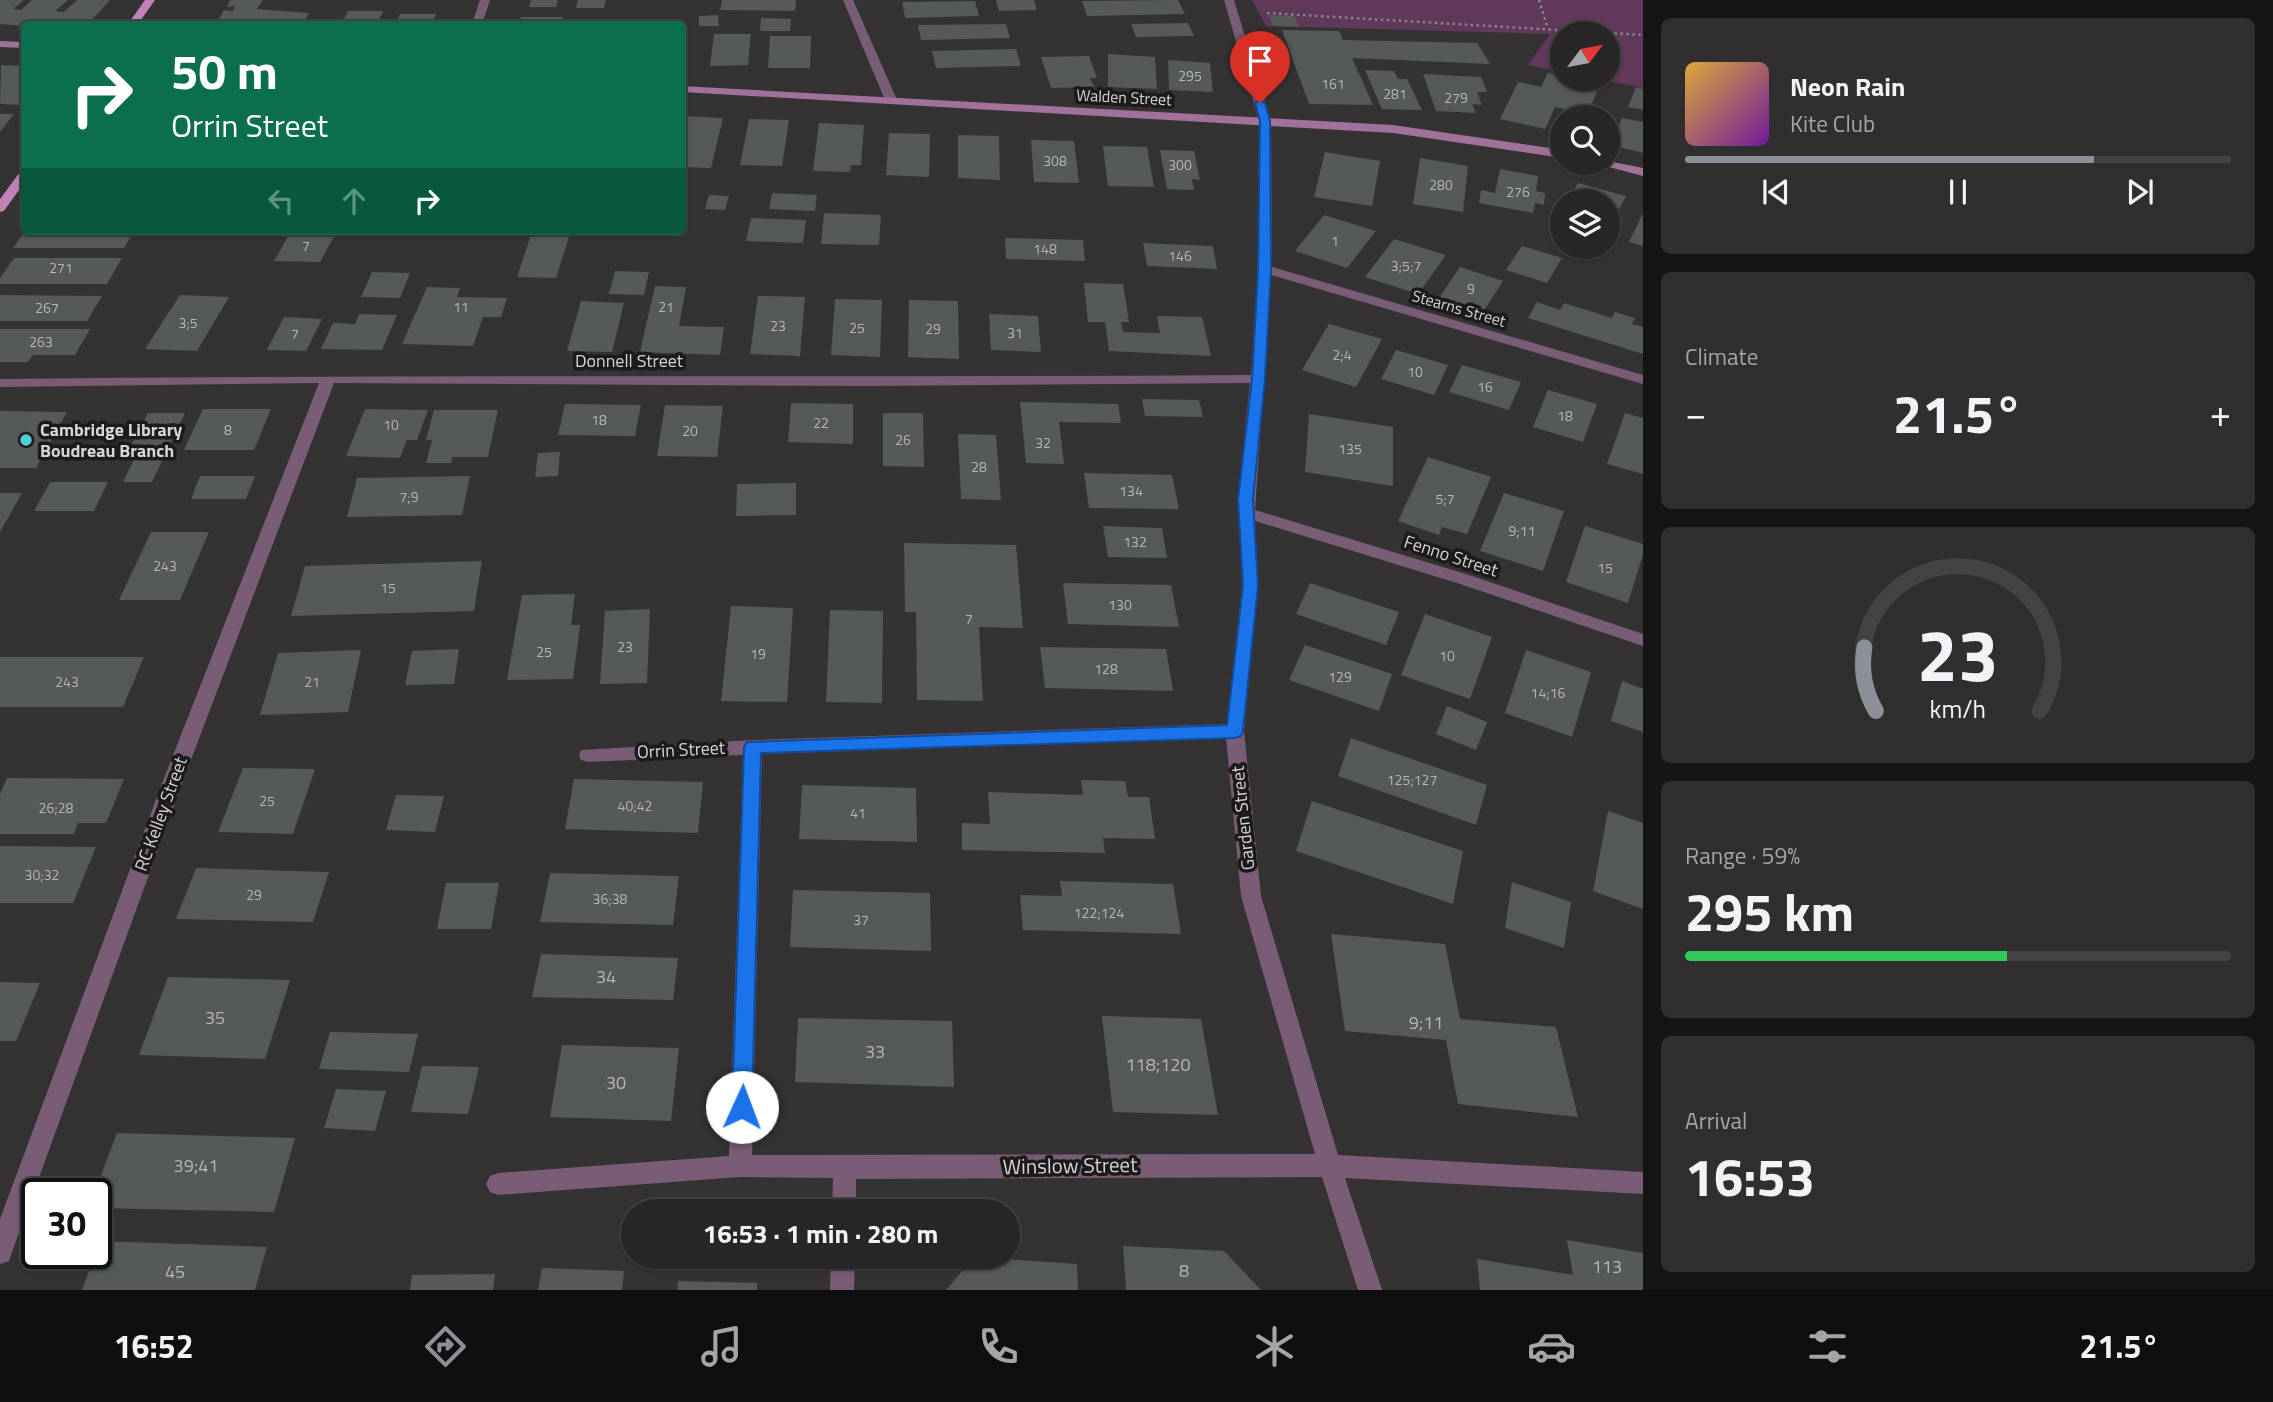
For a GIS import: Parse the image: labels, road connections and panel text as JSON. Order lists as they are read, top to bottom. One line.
{"streets":{"street":["Walden Street","Stearns Street","Donnell Street","Fenno Street","Orrin Street","RC Kelley Street","Garden Street","Winslow Street"]},"crossings":[["Walden Street","Garden Street"],["Stearns Street","Garden Street"],["Donnell Street","RC Kelley Street"],["Donnell Street","Garden Street"],["Fenno Street","Garden Street"],["Orrin Street","Garden Street"],["Garden Street","Winslow Street"]],"places":["Cambridge Library Boudreau Branch"],"house_numbers":["295","161","281","279","308","300","280","276","1","7","148","146","3;5;7","271","9","11","21","267","3;5","23","25","29","31","7","263","2;4","10","16","18","18","22","10","8","20","26","32","135","28","134","7;9","5;7","9;11","132","243","15","15","130","7","23","25","19","10","128","129","243","21","14;16","125;127","25","40;42","26;28","41","30;32","29","36;38","122;124","37","34","35","9;11","33","118;120","30","39;41","113","8","45"],"north":"top right","page":{"turn":["50 m","Orrin Street"],"song":["Neon Rain","Kite Club"],"tile":["Climate",["Range · 59%","295 km"],["Arrival","16:53"]],"heat":["−","21.5°","+"],"limit":"30","trip":"16:53 · 1 min · 280 m","tabs":["16:52","21.5°"],"gauge":["23","km/h"]}}
